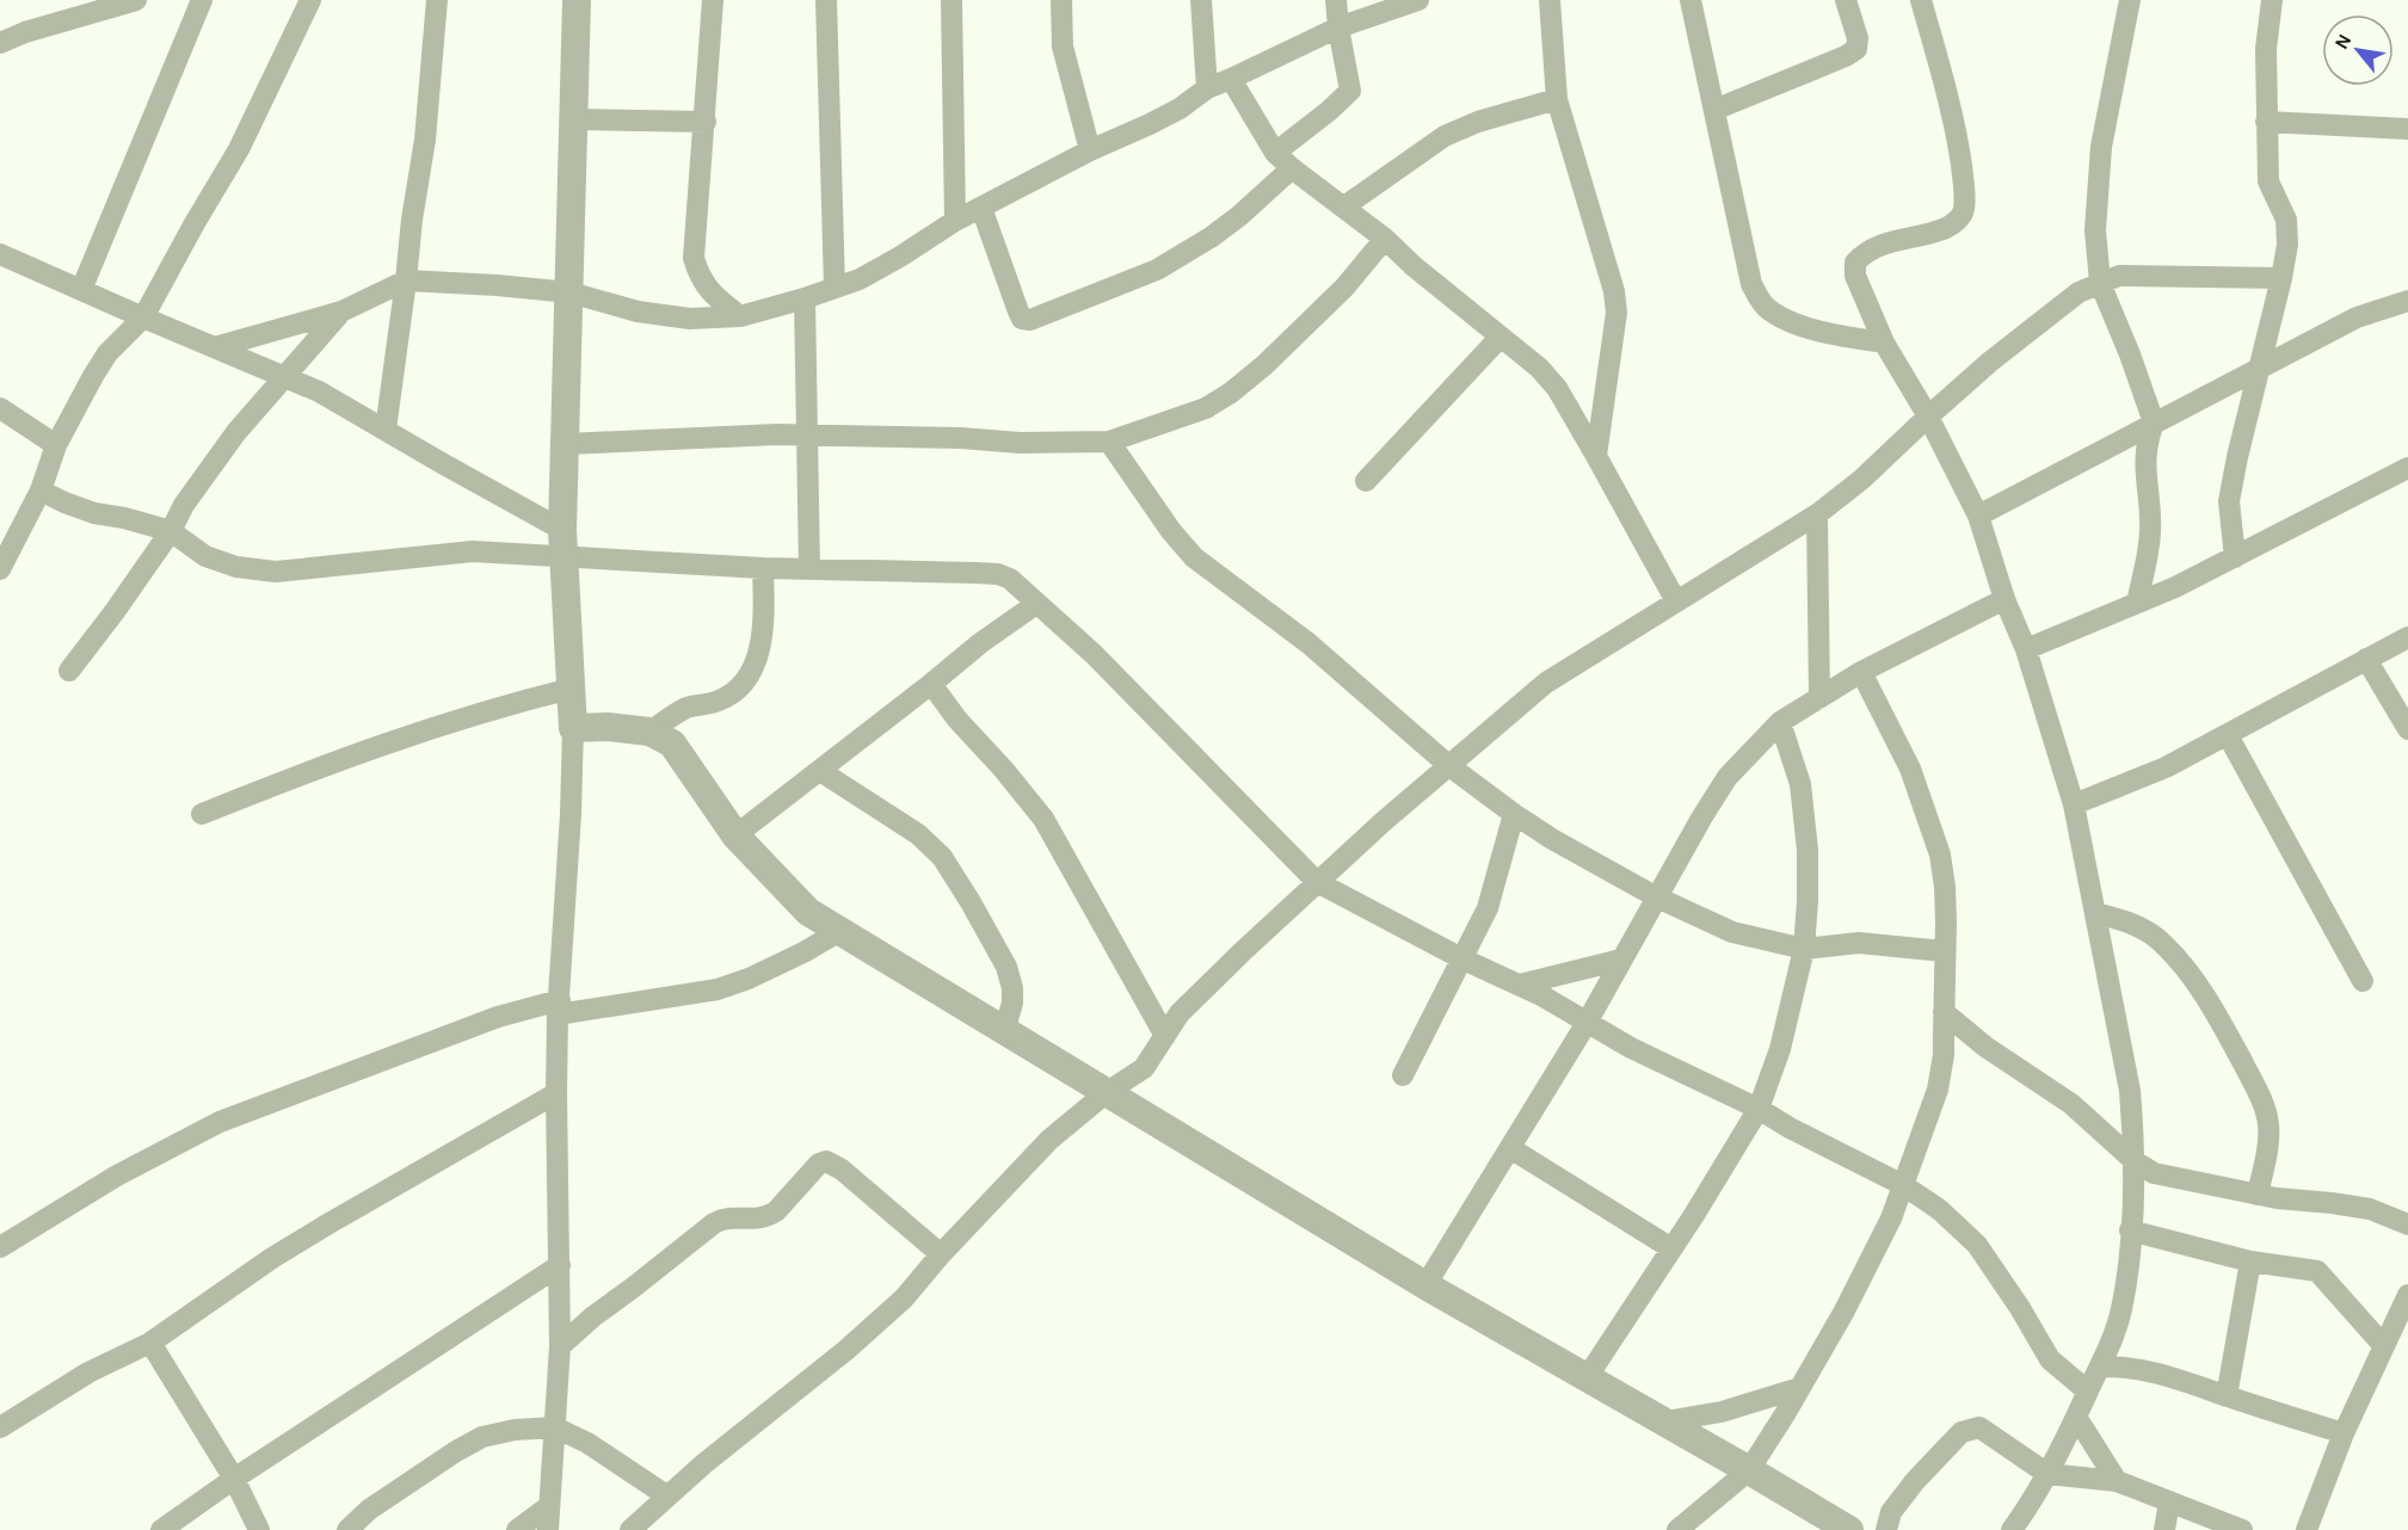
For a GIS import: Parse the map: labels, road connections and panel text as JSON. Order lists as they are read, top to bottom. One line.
{"north":"top left"}
